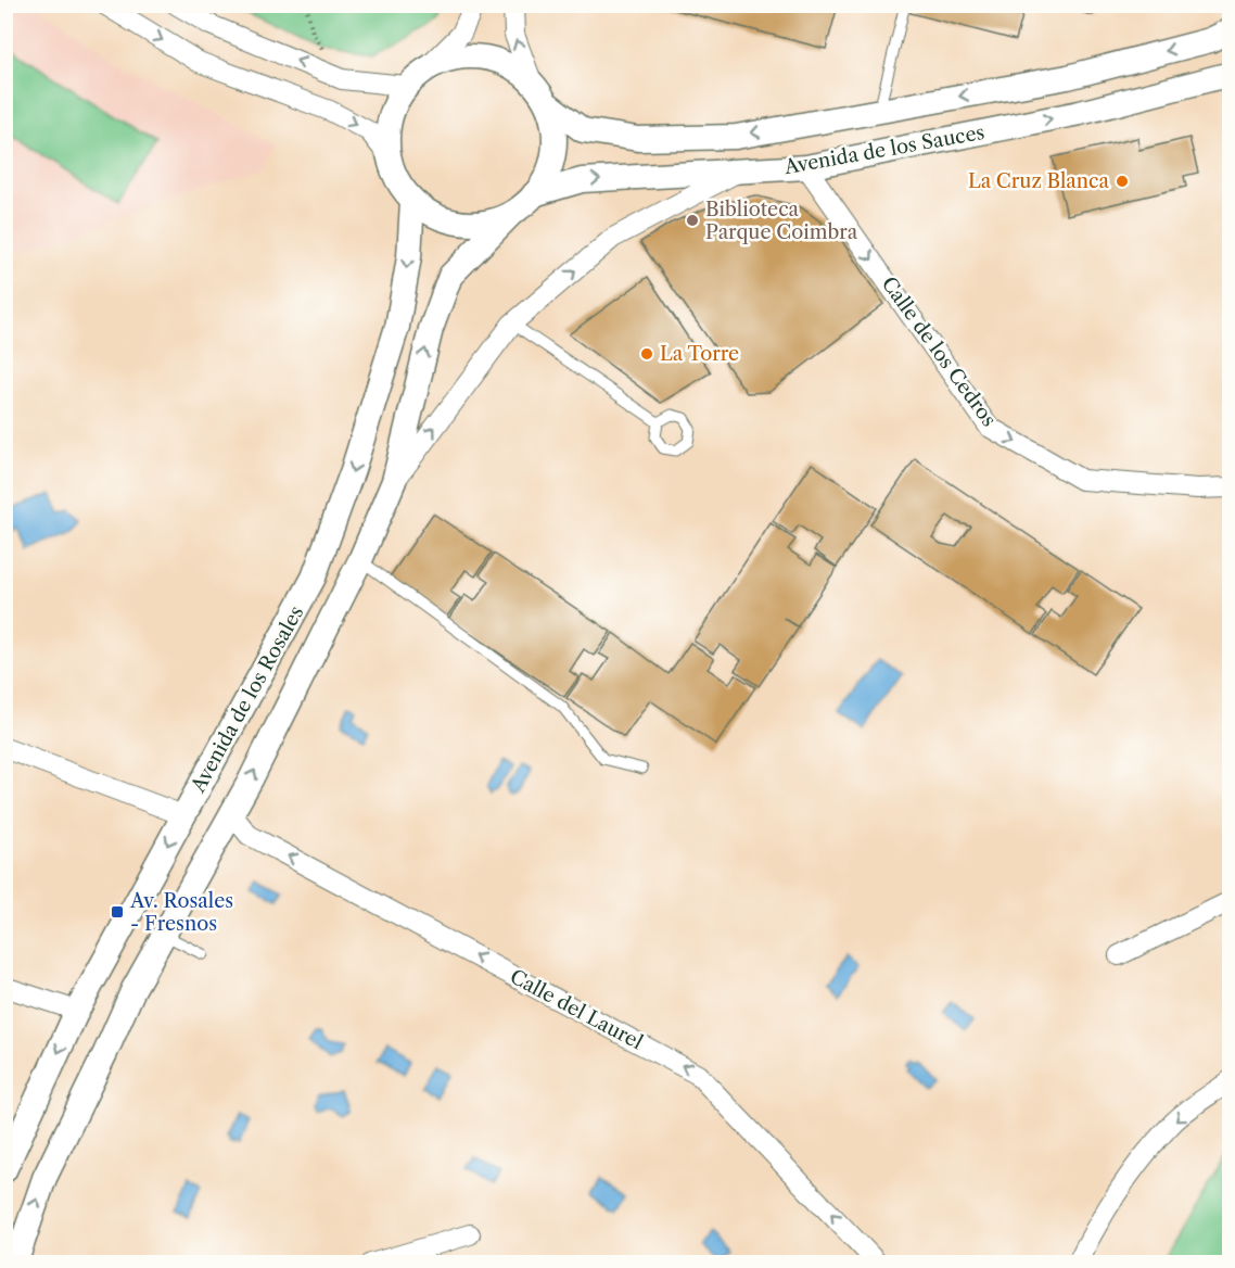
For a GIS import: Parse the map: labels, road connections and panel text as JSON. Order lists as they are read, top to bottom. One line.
{"streets":{"street":["Avenida de los Sauces","Calle de los Cedros","Avenida de los Rosales","Calle del Laurel"]},"crossings":[["Avenida de los Sauces","Calle de los Cedros"],["Avenida de los Sauces","Avenida de los Rosales"],["Avenida de los Rosales","Calle del Laurel"]],"one_way":["Calle de los Cedros","Calle del Laurel"],"places":{"other":["La Cruz Blanca","Biblioteca Parque Coimbra","La Torre"],"transit":["Av. Rosales - Fresnos"]}}
